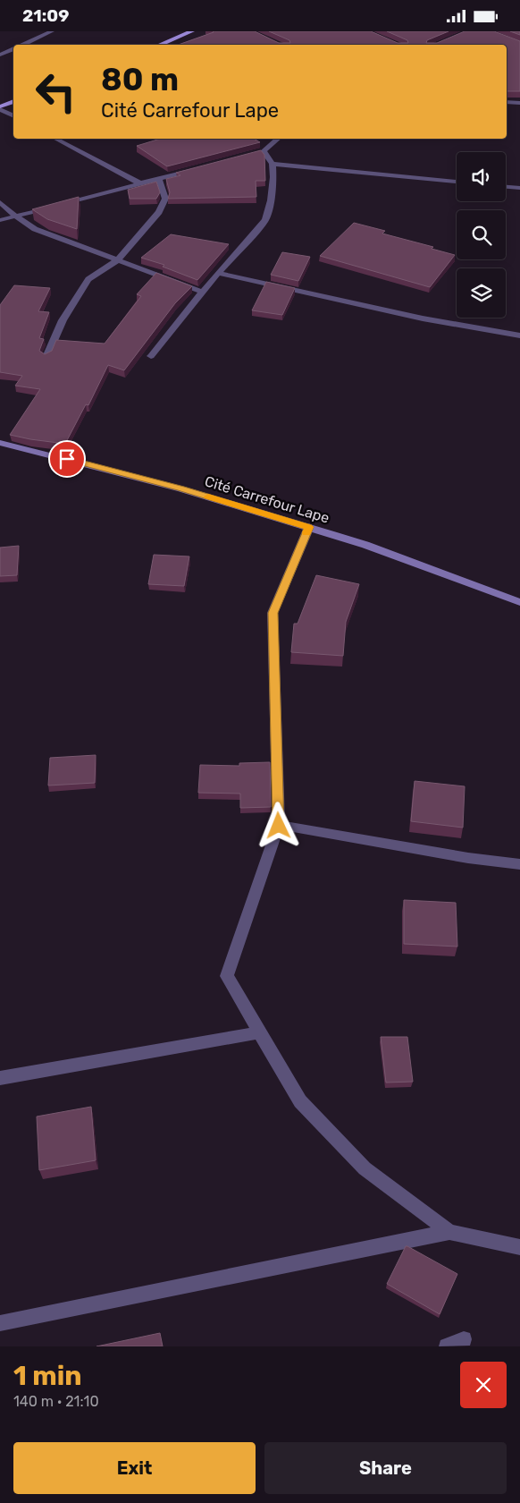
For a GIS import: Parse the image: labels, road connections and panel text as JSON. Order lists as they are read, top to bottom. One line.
{"streets":{"street":["Cité Carrefour Lape"]},"page":{"status":"21:09","turn":["80 m","Cité Carrefour Lape"],"heading":["1 min","140 m · 21:10"],"buttons":["Exit","Share"]}}
